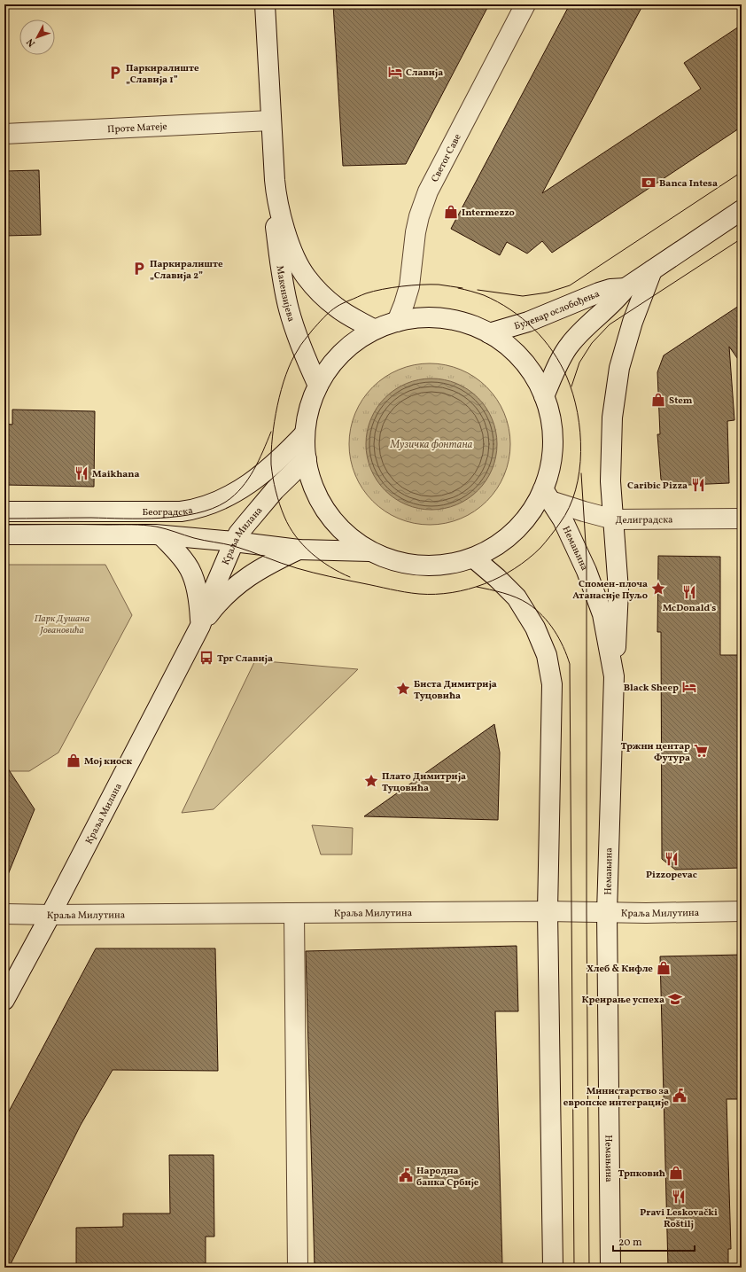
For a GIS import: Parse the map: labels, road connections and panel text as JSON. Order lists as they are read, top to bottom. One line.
{"streets":{"main road":["Проте Матеје","Светог Саве","Макензијева","Булевар ослобођења","Београдска","Делиградска","Краља Милана","Немањина","Краља Милутина"]},"crossings":[["Проте Матеје","Макензијева"],["Делиградска","Немањина"],["Краља Милана","Краља Милутина"],["Немањина","Краља Милутина"]],"water":["Музичка фонтана"],"parks":["Парк Душана Јовановића"],"places":{"hotel":["Славија","Black Sheep"],"parking":["Паркиралиште „Славија 1”","Паркиралиште „Славија 2”"],"bank":["Banca Intesa"],"shop":["Intermezzo","Stem","Мој киоск","Хлеб & Кифле","Трпковић"],"restaurant":["Maikhana","Caribic Pizza","McDonald's","Pizzopevac","Pravi Leskovački Roštilj"],"place":["Спомен-плоча Атанасије Пуљо","Биста Димитрија Туцовића","Плато Димитрија Туцовића"],"bus stop":["Трг Славија"],"supermarket":["Тржни центар Футура"],"school or university":["Креирање успеха"],"public building":["Министарство за европске интеграције","Народна банка Србије"]},"scale_bar":"20 m","north":"bottom left"}
